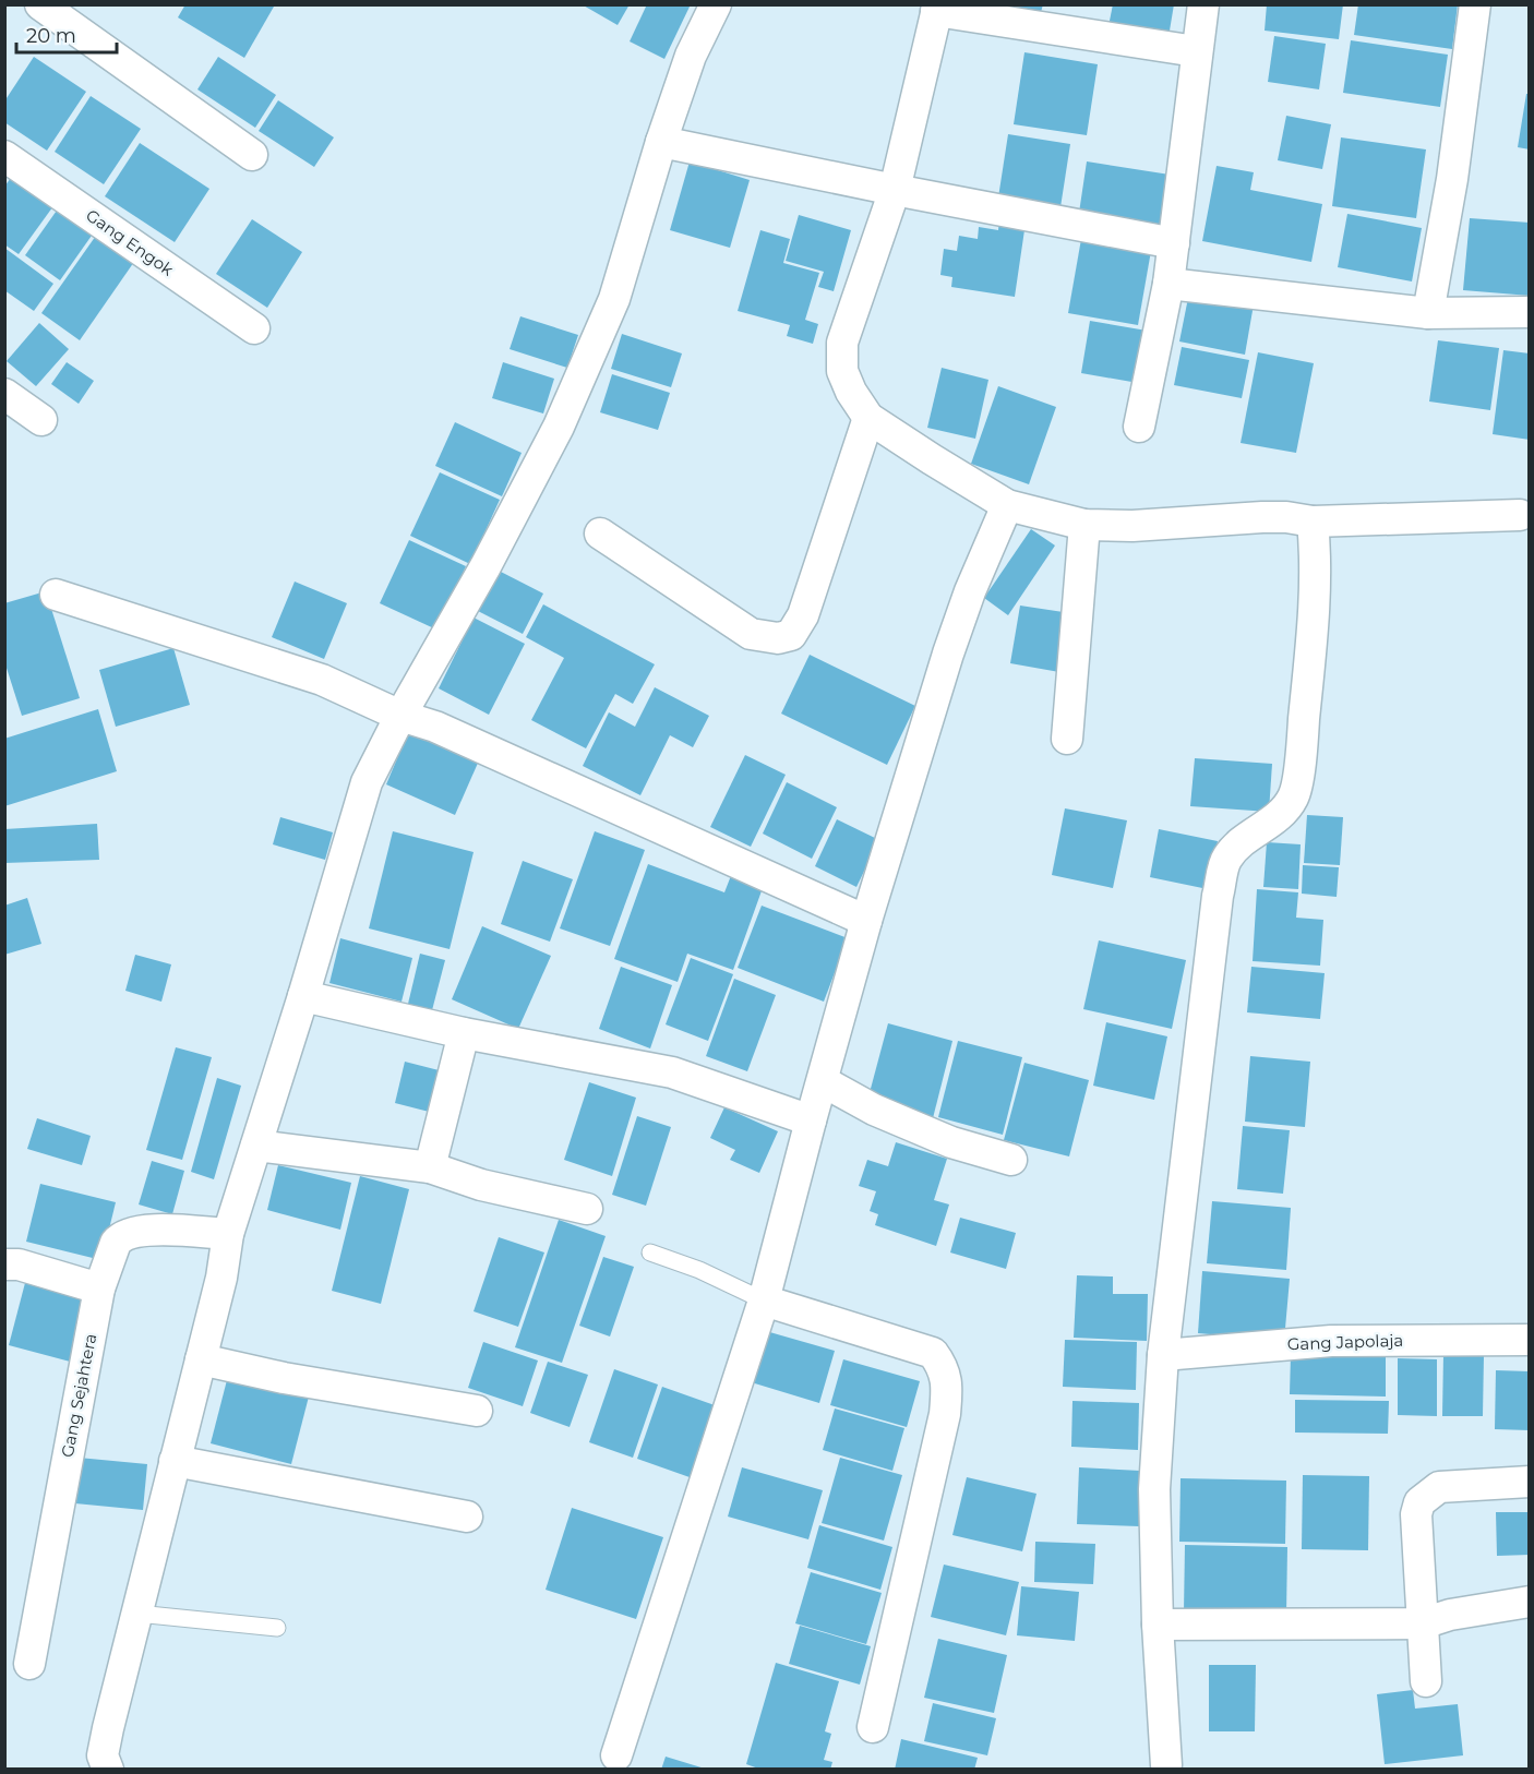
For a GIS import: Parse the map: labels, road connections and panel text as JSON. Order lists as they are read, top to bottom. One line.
{"streets":{"street":["Gang Engok","Gang Japolaja","Gang Sejahtera"]},"scale_bar":"20 m"}
